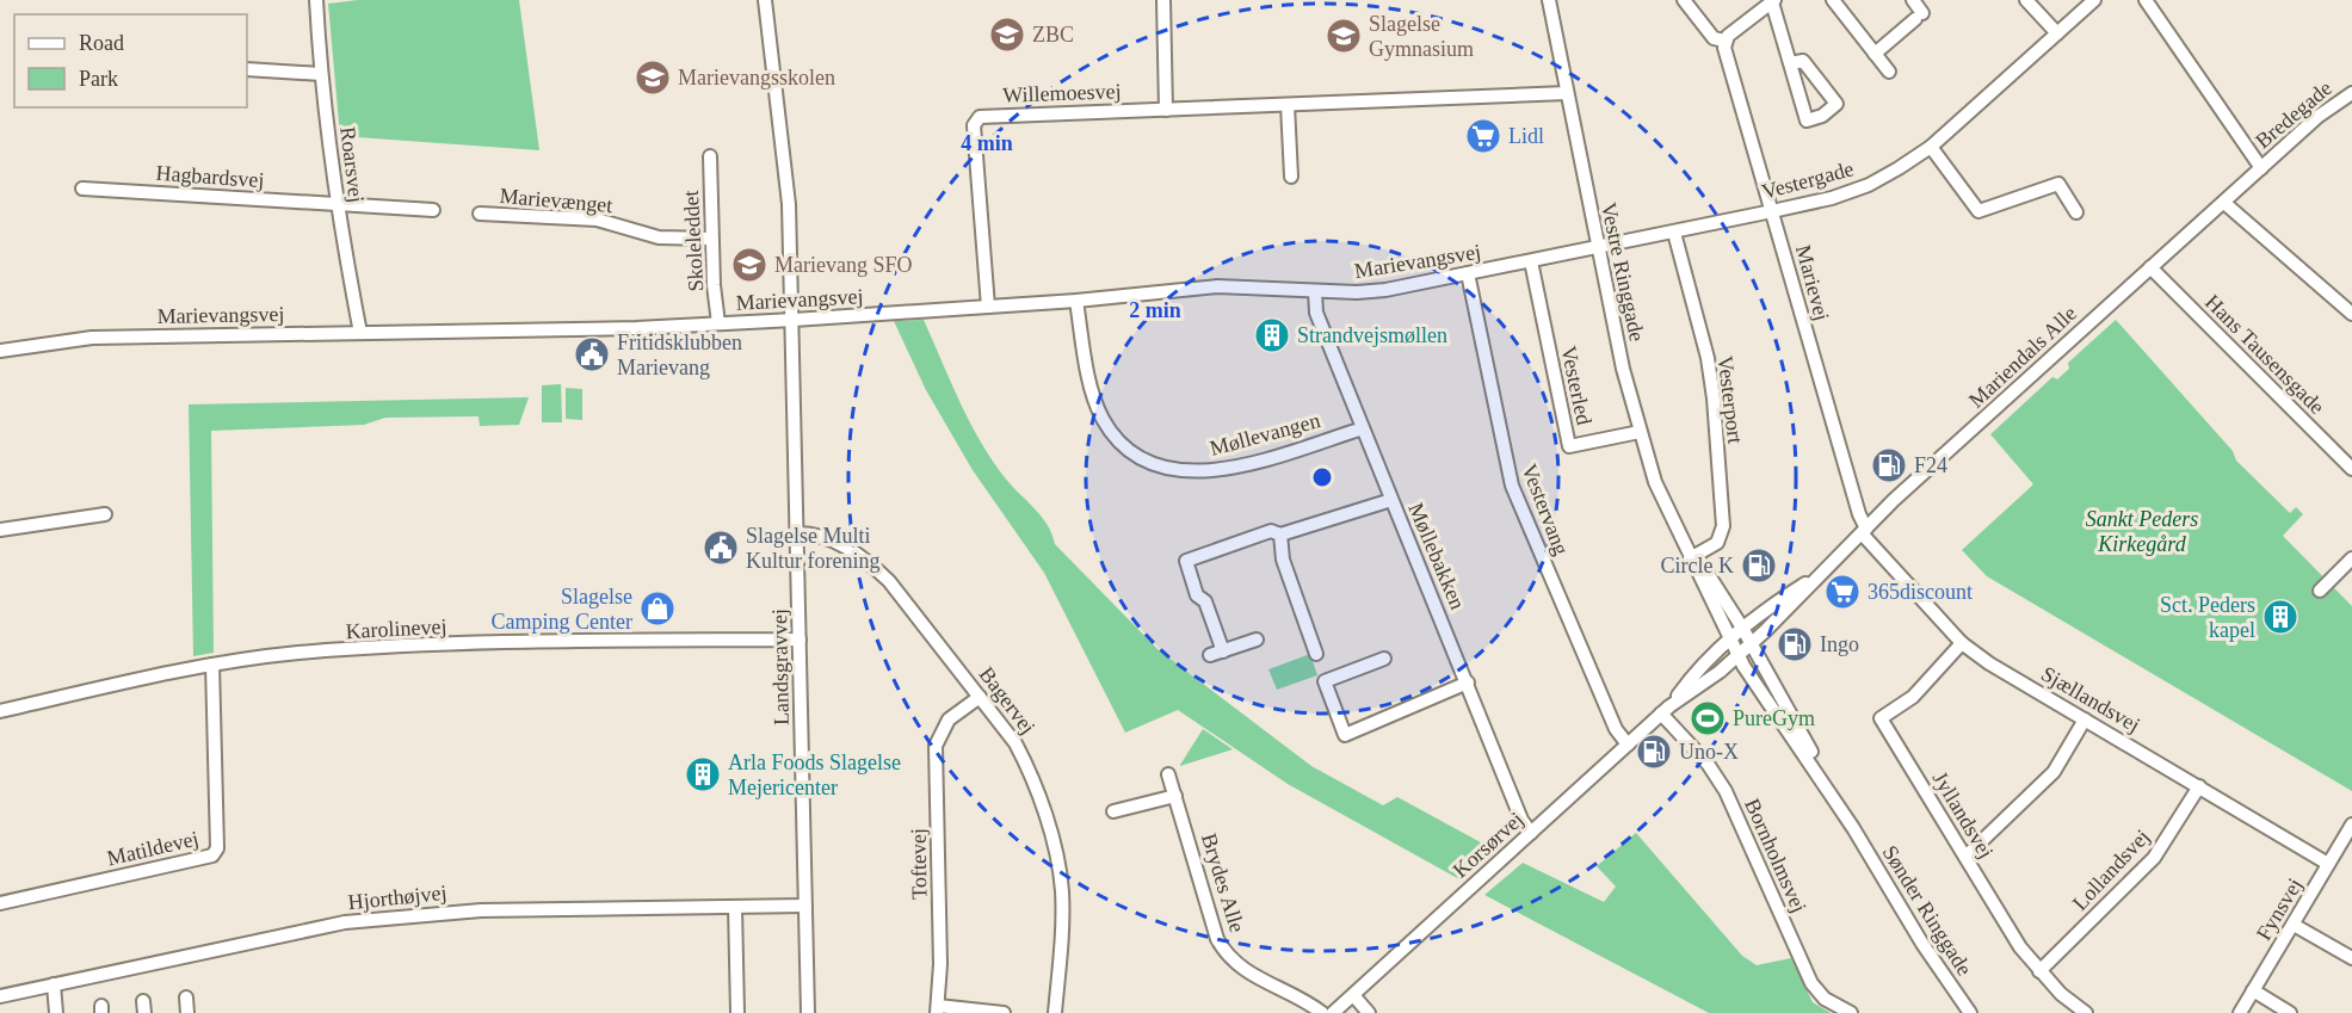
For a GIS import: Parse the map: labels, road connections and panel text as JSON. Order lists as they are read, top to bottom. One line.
{"streets":{"street":["Willemoesvej","Bredegade","Roarsvej","Hagbardsvej","Vestergade","Marievænget","Skoleleddet","Marievangsvej","Vestre Ringgade","Marievej","Hans Tausensgade","Mariendals Alle","Vesterled","Vesterport","Møllevangen","Vestervang","Møllebakken","Karolinevej","Landsgravvej","Sjællandsvej","Bagervej","Jyllandsvej","Korsørvej","Matildevej","Bornholmsvej","Toftevej","Lollandsvej","Brydes Alle","Hjorthøjvej","Fynsvej","Sønder Ringgade"]},"crossings":[["Willemoesvej","Marievangsvej"],["Willemoesvej","Vestre Ringgade"],["Bredegade","Mariendals Alle"],["Roarsvej","Hagbardsvej"],["Roarsvej","Marievangsvej"],["Vestergade","Marievangsvej"],["Vestergade","Vestre Ringgade"],["Vestergade","Marievej"],["Vestergade","Vesterport"],["Marievænget","Skoleleddet"],["Skoleleddet","Marievangsvej"],["Marievangsvej","Vestre Ringgade"],["Marievangsvej","Vesterled"],["Marievangsvej","Møllevangen"],["Marievangsvej","Vestervang"],["Marievangsvej","Møllebakken"],["Marievangsvej","Landsgravvej"],["Vestre Ringgade","Mariendals Alle"],["Vestre Ringgade","Vesterled"],["Vestre Ringgade","Vesterport"],["Vestre Ringgade","Sønder Ringgade"],["Marievej","Mariendals Alle"],["Marievej","Sjællandsvej"],["Hans Tausensgade","Mariendals Alle"],["Mariendals Alle","Sjællandsvej"],["Mariendals Alle","Korsørvej"],["Mariendals Alle","Bornholmsvej"],["Mariendals Alle","Sønder Ringgade"],["Møllevangen","Møllebakken"],["Vestervang","Korsørvej"],["Møllebakken","Korsørvej"],["Karolinevej","Landsgravvej"],["Karolinevej","Matildevej"],["Landsgravvej","Bagervej"],["Landsgravvej","Hjorthøjvej"],["Sjællandsvej","Jyllandsvej"],["Sjællandsvej","Lollandsvej"],["Sjællandsvej","Fynsvej"],["Bagervej","Toftevej"],["Jyllandsvej","Lollandsvej"],["Korsørvej","Bornholmsvej"]],"parks":["Sankt Peders Kirkegård"],"places":{"school or university":["ZBC","Slagelse Gymnasium","Marievangsskolen","Marievang SFO"],"supermarket":["Lidl","365discount"],"building":["Strandvejsmøllen","Sct. Peders kapel","Arla Foods Slagelse Mejericenter"],"public building":["Fritidsklubben Marievang","Slagelse Multi Kultur forening"],"fuel station":["F24","Circle K","Ingo","Uno-X"],"shop":["Slagelse Camping Center"],"sports":["PureGym"]},"legend":["Road","Park"],"rings":["4 min","2 min"]}
